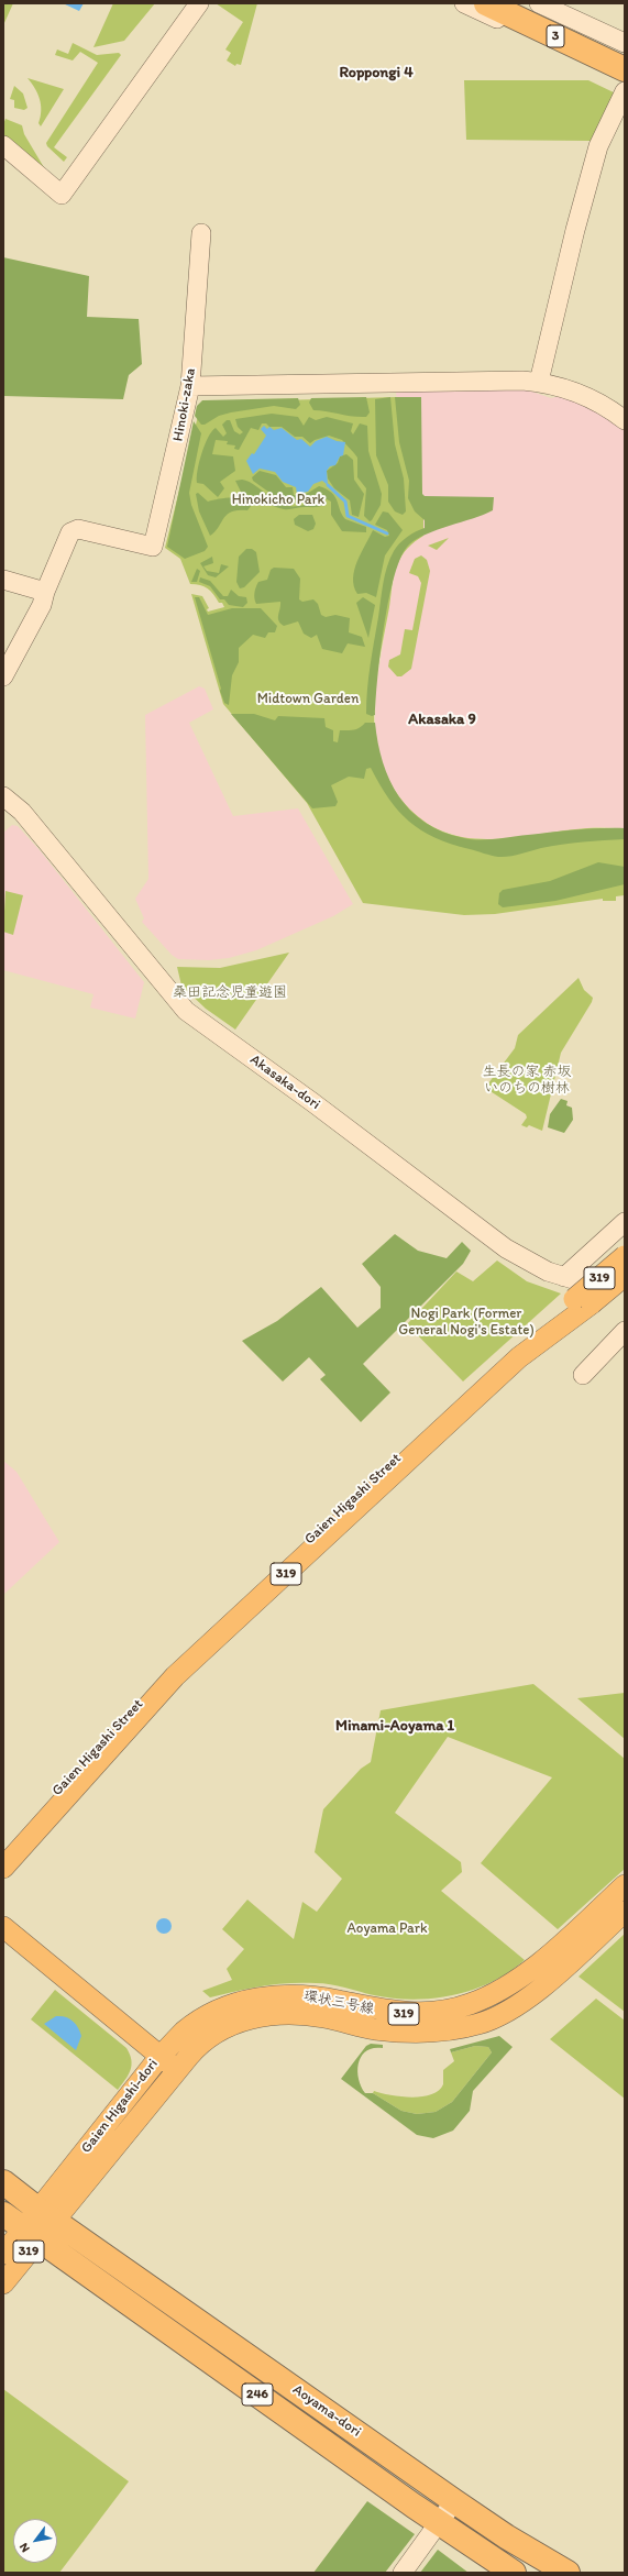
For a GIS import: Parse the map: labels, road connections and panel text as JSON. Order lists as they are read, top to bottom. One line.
{"streets":{"highway":["3","246","Aoyama-dori"],"main road":["319","Gaien Higashi Street","環状三号線","Gaien Higashi-dori"],"street":["Hinoki-zaka","Akasaka-dori"]},"crossings":[["環状三号線","Gaien Higashi-dori"],["Gaien Higashi-dori","Aoyama-dori"]],"districts":["Roppongi 4","Akasaka 9","Minami-Aoyama 1"],"parks":["Hinokicho Park","Midtown Garden","桑田記念児童遊園","生長の家 赤坂 いのちの樹林","Nogi Park (Former General Nogi's Estate)","Aoyama Park"],"north":"bottom left"}
